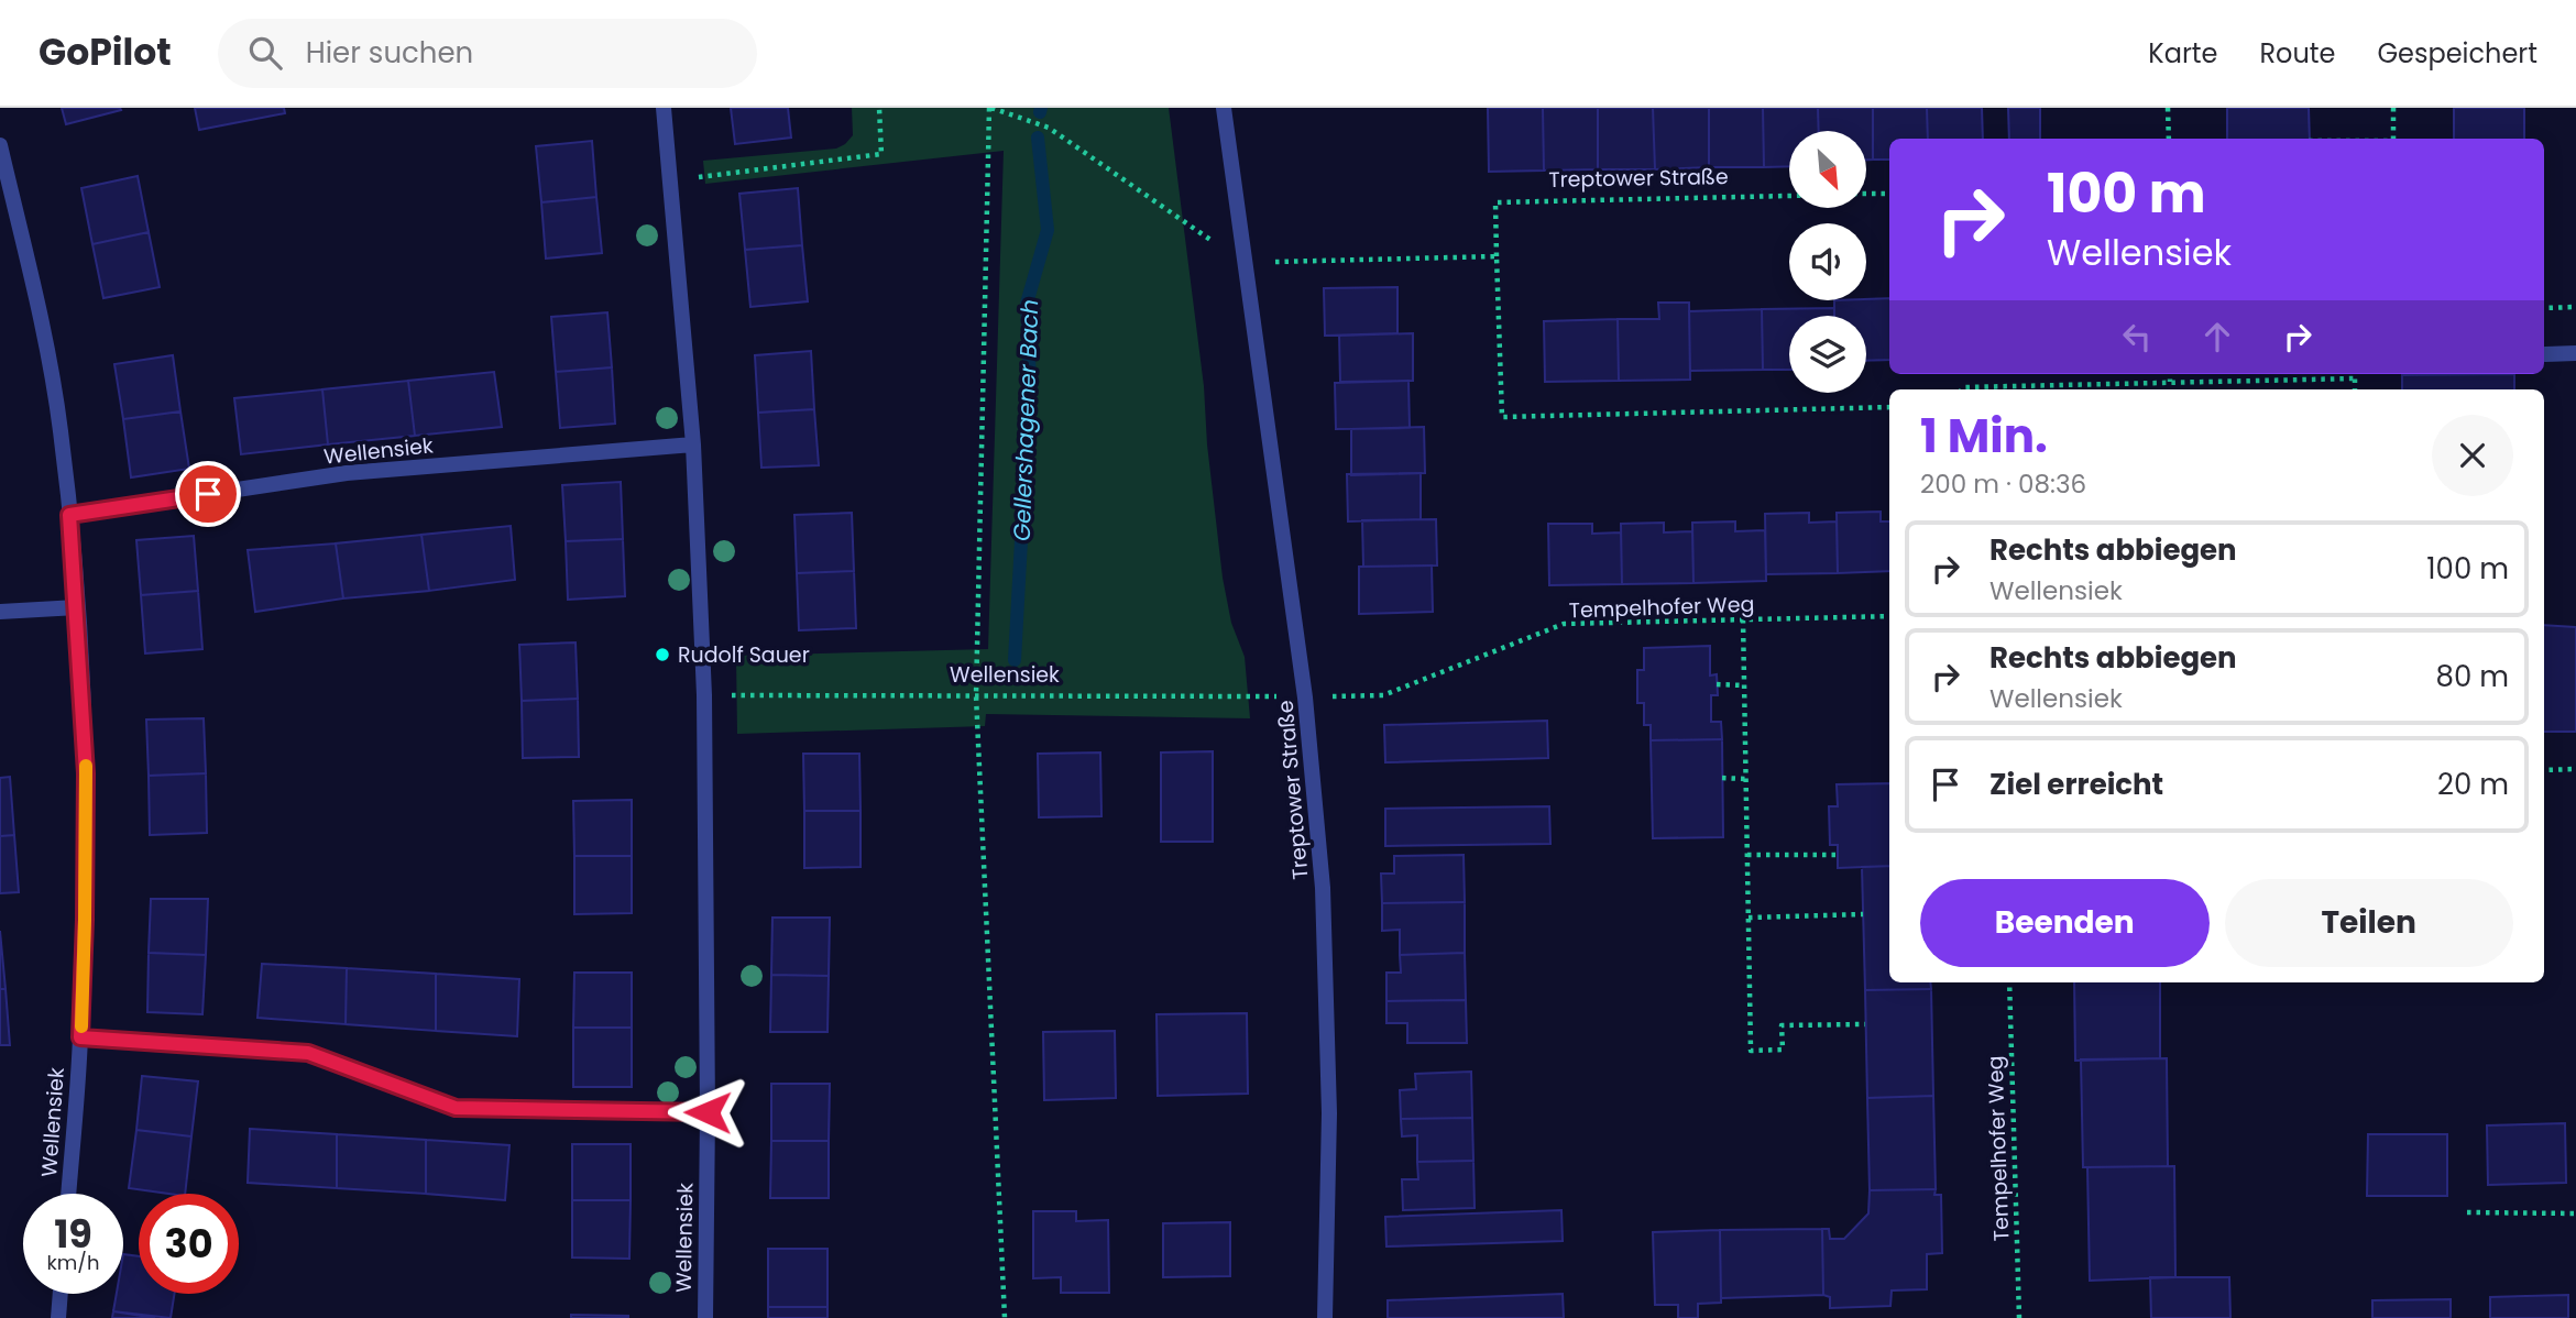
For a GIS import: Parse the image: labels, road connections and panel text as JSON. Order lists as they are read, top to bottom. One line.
{"streets":{"street":["Treptower Straße","Wellensiek"],"path":["Tempelhofer Weg"]},"crossings":[["Treptower Straße","Wellensiek"],["Treptower Straße","Tempelhofer Weg"],["Wellensiek","Tempelhofer Weg"]],"water":["Gellershagener Bach"],"places":["Rudolf Sauer"],"north":"bottom right","page":{"header":"GoPilot","search":"Hier suchen","nav":["Karte","Route","Gespeichert"],"turn":["100 m","Wellensiek"],"heading":["1 Min.","200 m · 08:36"],"list":[{"name":"Rechts abbiegen","note":"Wellensiek","value":"100 m"},{"name":"Rechts abbiegen","note":"Wellensiek","value":"80 m"},{"name":"Ziel erreicht","value":"20 m"}],"buttons":["Beenden","Teilen"],"speed":"19 km/h","limit":"30"}}
